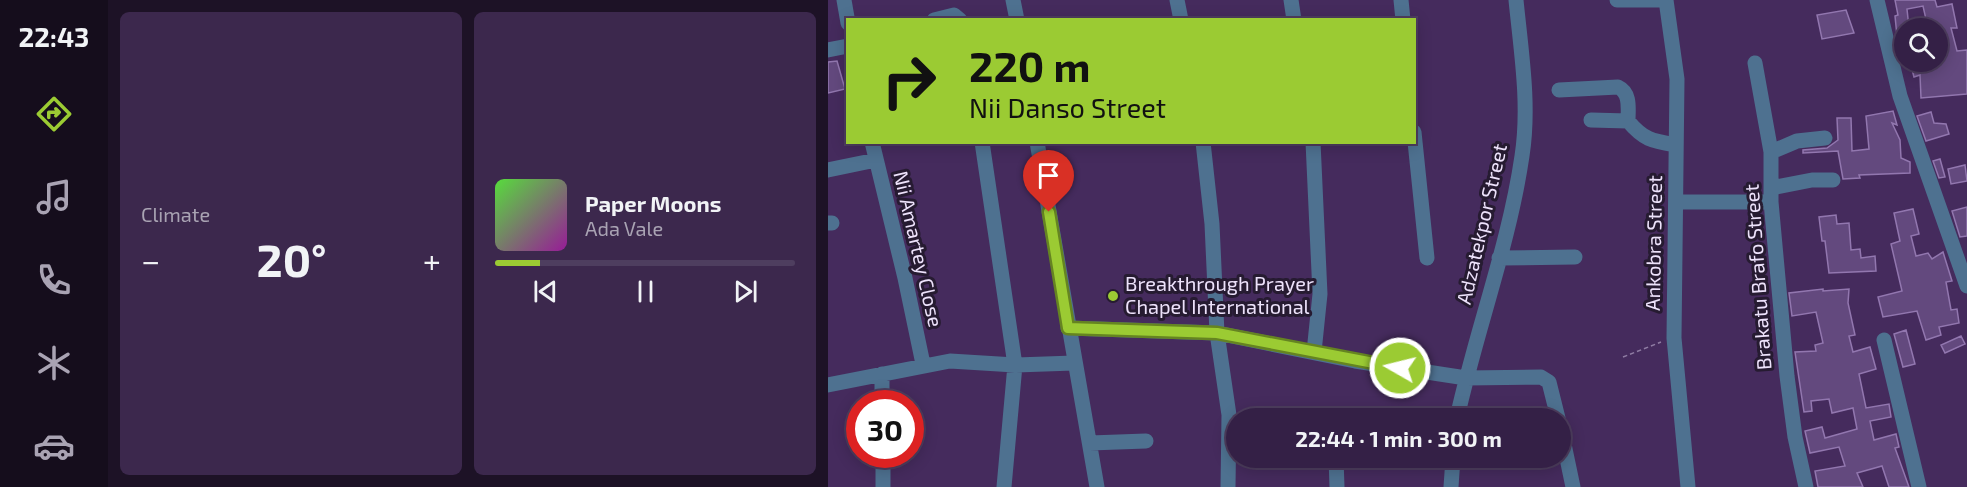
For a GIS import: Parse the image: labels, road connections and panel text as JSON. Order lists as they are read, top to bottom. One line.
{"streets":{"street":["Adzatekpor Street","Ankobra Street","Nii Amartey Close","Brakatu Brafo Street"]},"places":["Breakthrough Prayer Chapel International"],"page":{"tabs":"22:43","tile":"Climate","turn":["220 m","Nii Danso Street"],"song":["Paper Moons","Ada Vale"],"heat":["−","20°","+"],"limit":"30","trip":"22:44 · 1 min · 300 m"}}
